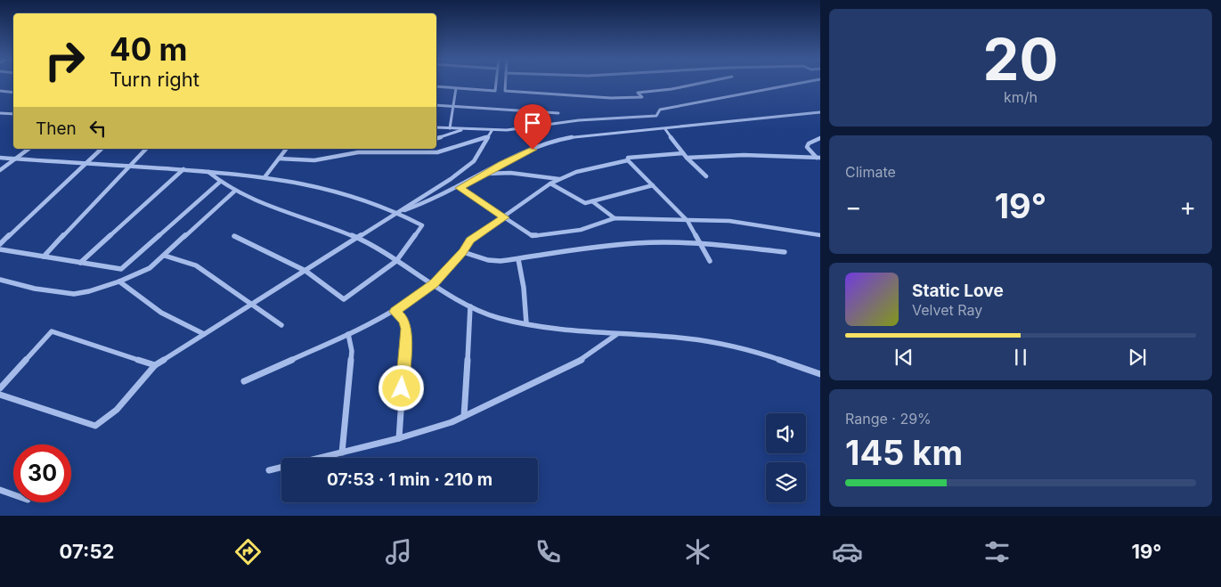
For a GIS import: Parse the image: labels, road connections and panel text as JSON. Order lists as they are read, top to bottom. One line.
{"page":{"tile":[["20","km/h"],"Climate",["Range · 29%","145 km"]],"turn":["40 m","Turn right"],"then":"Then","heat":["−","19°","+"],"song":["Static Love","Velvet Ray"],"limit":"30","trip":"07:53 · 1 min · 210 m","tabs":["07:52","19°"]}}
